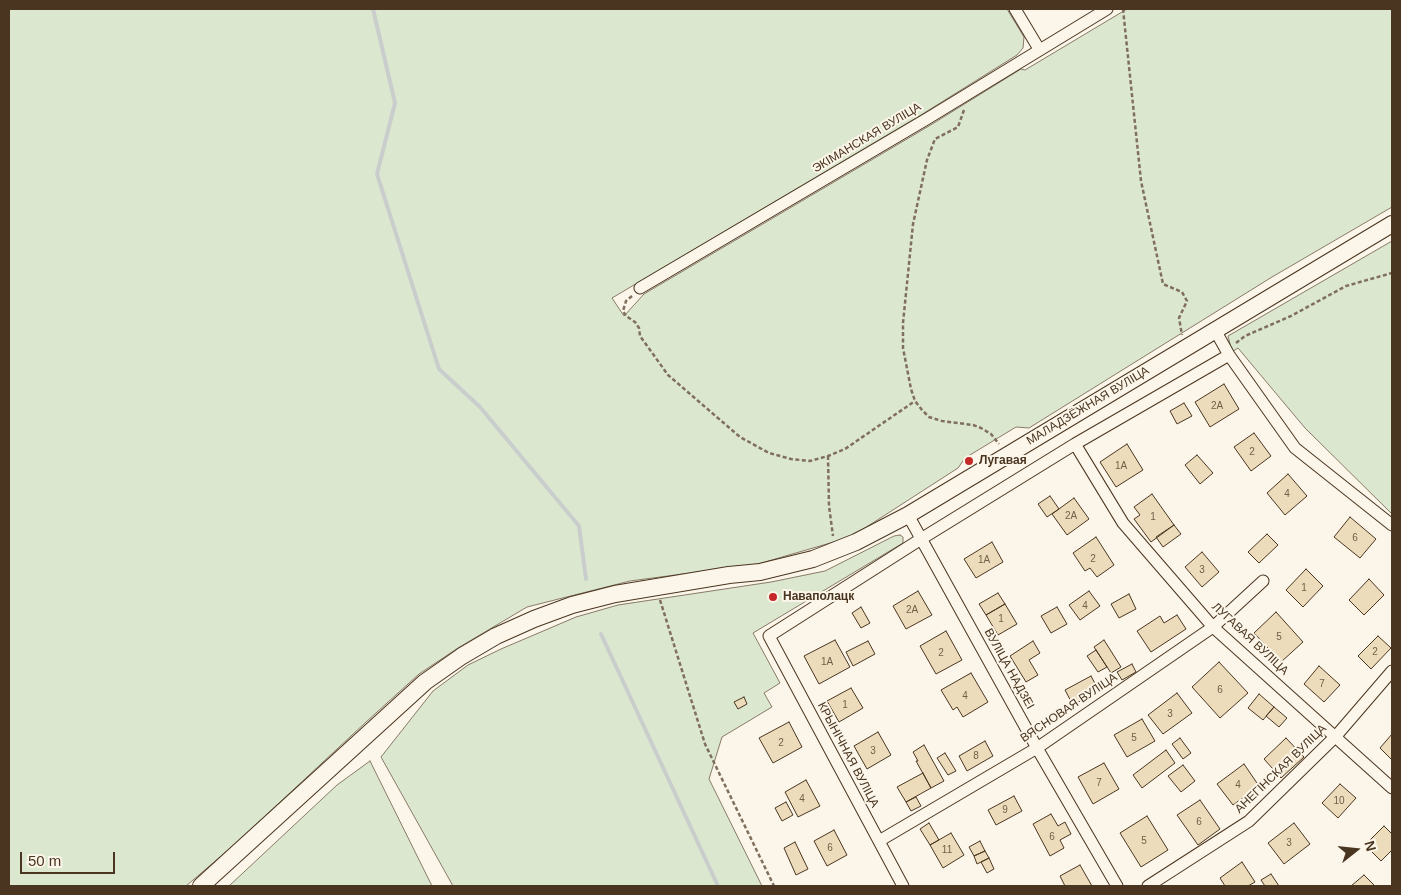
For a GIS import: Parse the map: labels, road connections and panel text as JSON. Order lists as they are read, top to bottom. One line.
{"streets":{"main road":["МАЛАДЗЁЖНАЯ ВУЛІЦА"],"street":["ЭКІМАНСКАЯ ВУЛІЦА","ЛУГАВАЯ ВУЛІЦА","ВУЛІЦА НАДЗЕІ","ВЯСНОВАЯ ВУЛІЦА","КРЫНІЧНАЯ ВУЛІЦА","АНЕГІНСКАЯ ВУЛІЦА"]},"crossings":[["МАЛАДЗЁЖНАЯ ВУЛІЦА","ВУЛІЦА НАДЗЕІ"],["ЛУГАВАЯ ВУЛІЦА","ВЯСНОВАЯ ВУЛІЦА"],["ЛУГАВАЯ ВУЛІЦА","АНЕГІНСКАЯ ВУЛІЦА"],["ВУЛІЦА НАДЗЕІ","ВЯСНОВАЯ ВУЛІЦА"],["ВУЛІЦА НАДЗЕІ","КРЫНІЧНАЯ ВУЛІЦА"],["ВЯСНОВАЯ ВУЛІЦА","КРЫНІЧНАЯ ВУЛІЦА"]],"places":["Лугавая","Наваполацк"],"house_numbers":["2А","2","1А","4","2А","1","6","2","1А","3","1","4","2А","1","5","2","2","1А","7","6","4","1","3","5","2","3","8","7","4","4","10","9","6","6","5","3","6","11"],"scale_bar":"50 m","north":"right"}
